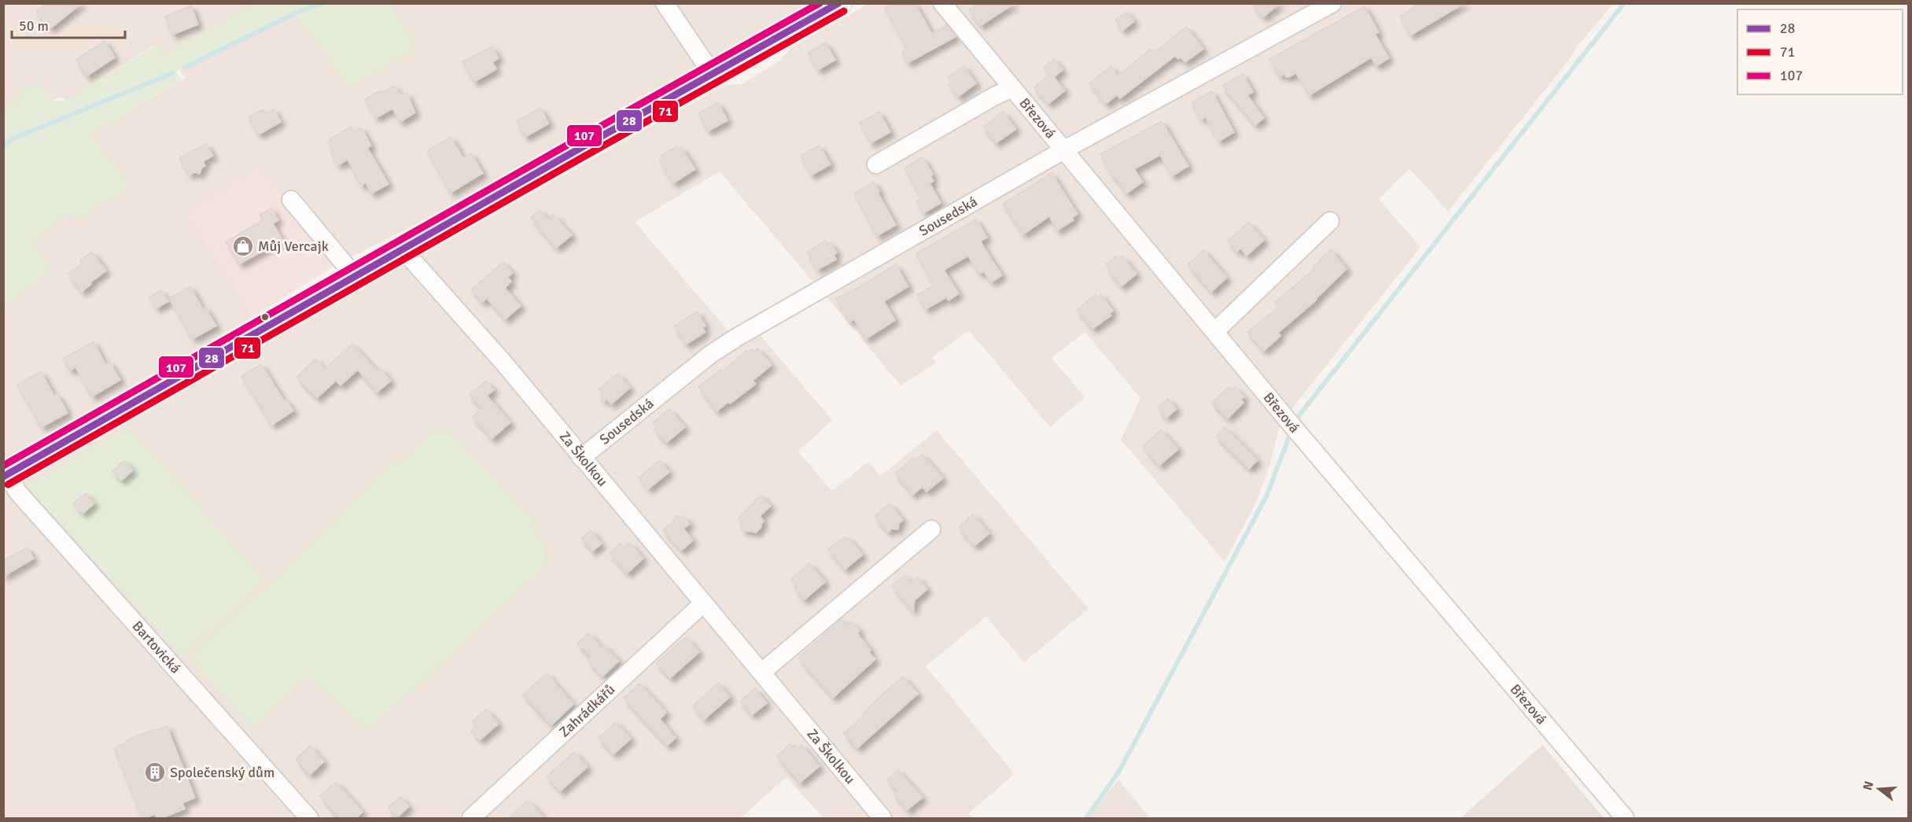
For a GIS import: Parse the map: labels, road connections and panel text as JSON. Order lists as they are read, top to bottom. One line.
{"streets":{"street":["Březová","Sousedská","Za Školkou","Bartovická","Zahrádkářů"]},"crossings":[["Březová","Sousedská"],["Sousedská","Za Školkou"],["Za Školkou","Zahrádkářů"]],"places":{"shop":["Můj Vercajk"],"building":["Společenský dům"]},"lines":["transit line 28","transit line 107","transit line 71"],"legend":["28","71","107"],"scale_bar":"50 m","north":"left"}
